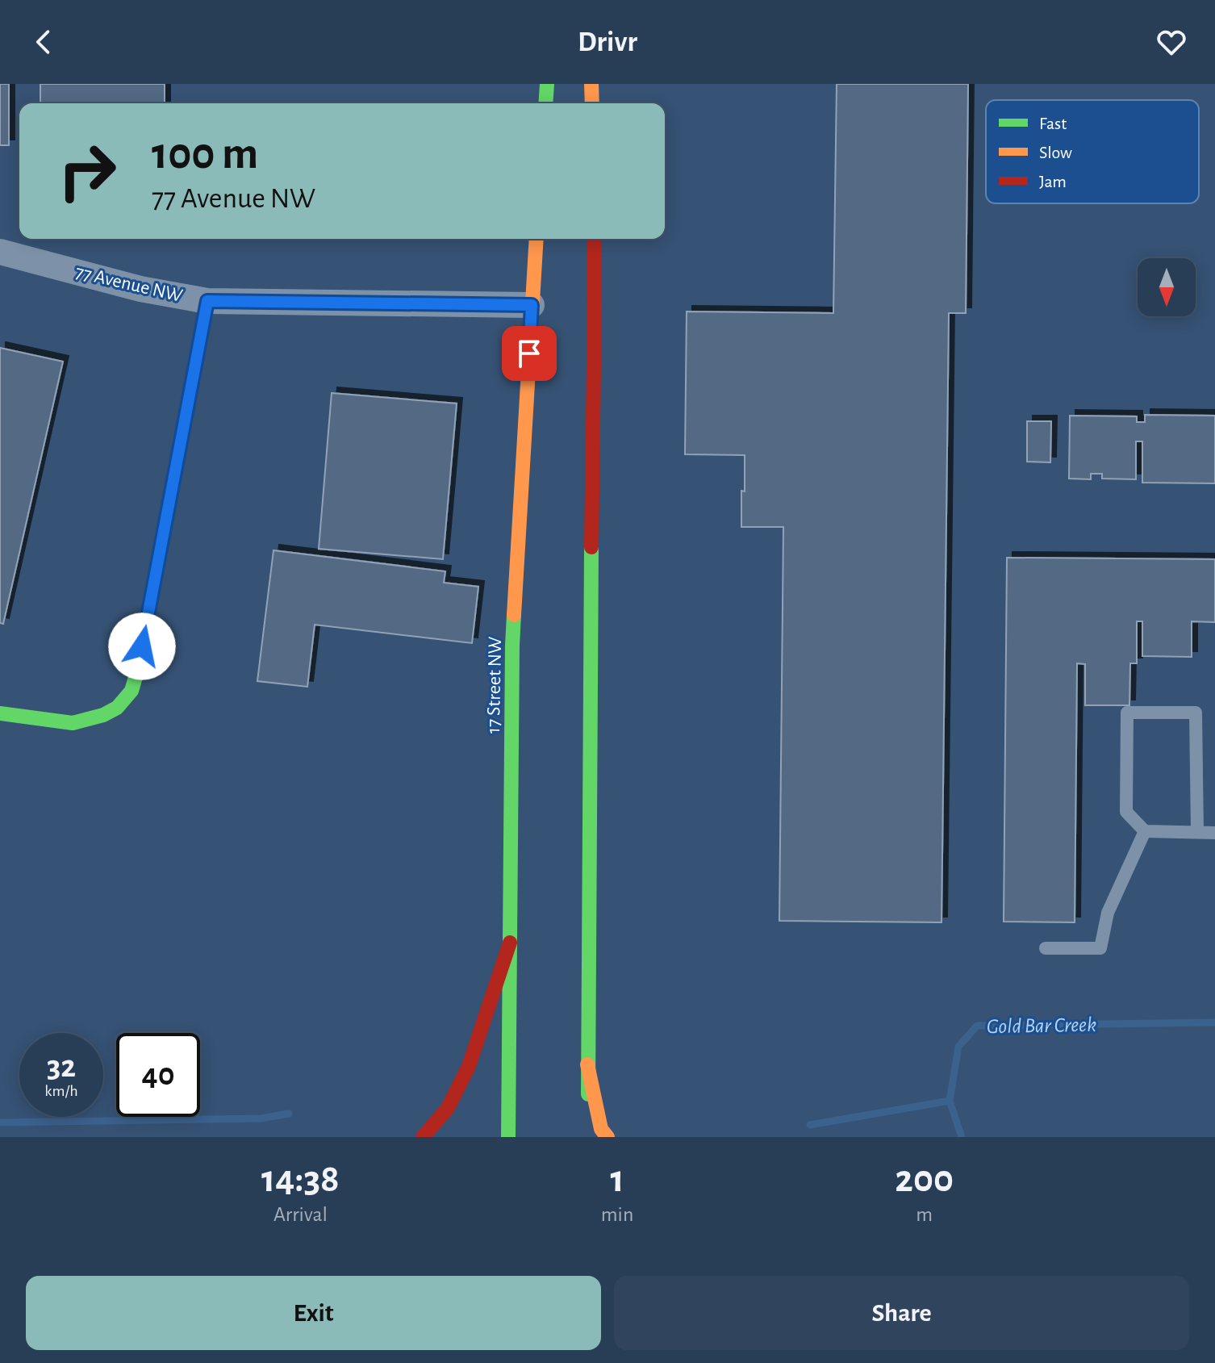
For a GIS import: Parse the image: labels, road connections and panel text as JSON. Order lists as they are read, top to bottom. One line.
{"streets":{"main road":["17 Street NW"],"street":["77 Avenue NW"]},"crossings":[["77 Avenue NW","17 Street NW"]],"water":["Gold Bar Creek"],"legend":["Fast","Slow","Jam"],"north":"bottom","page":{"header":"Drivr","turn":["100 m","77 Avenue NW"],"speed":"32 km/h","limit":"40","eta":["14:38","Arrival","1","min","200","m"],"buttons":["Exit","Share"]}}
